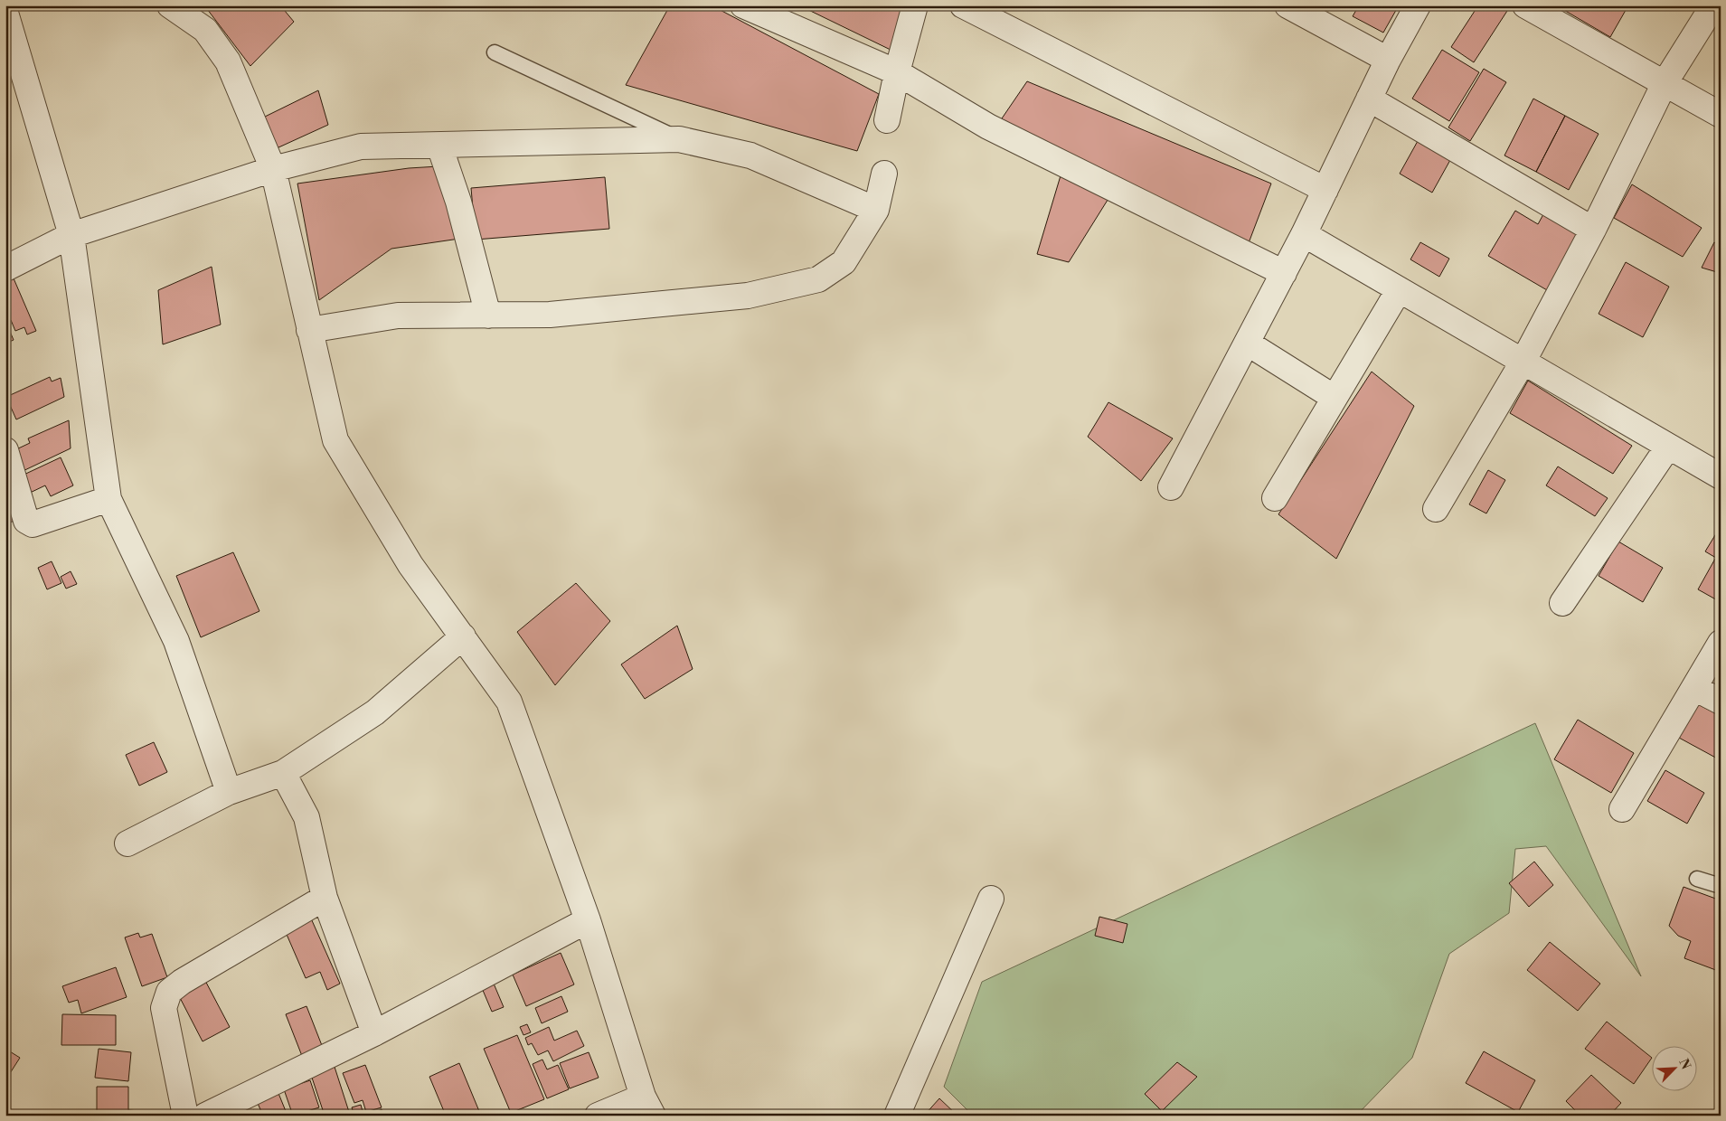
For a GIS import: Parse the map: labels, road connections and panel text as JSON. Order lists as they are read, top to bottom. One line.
{"north":"top right"}
